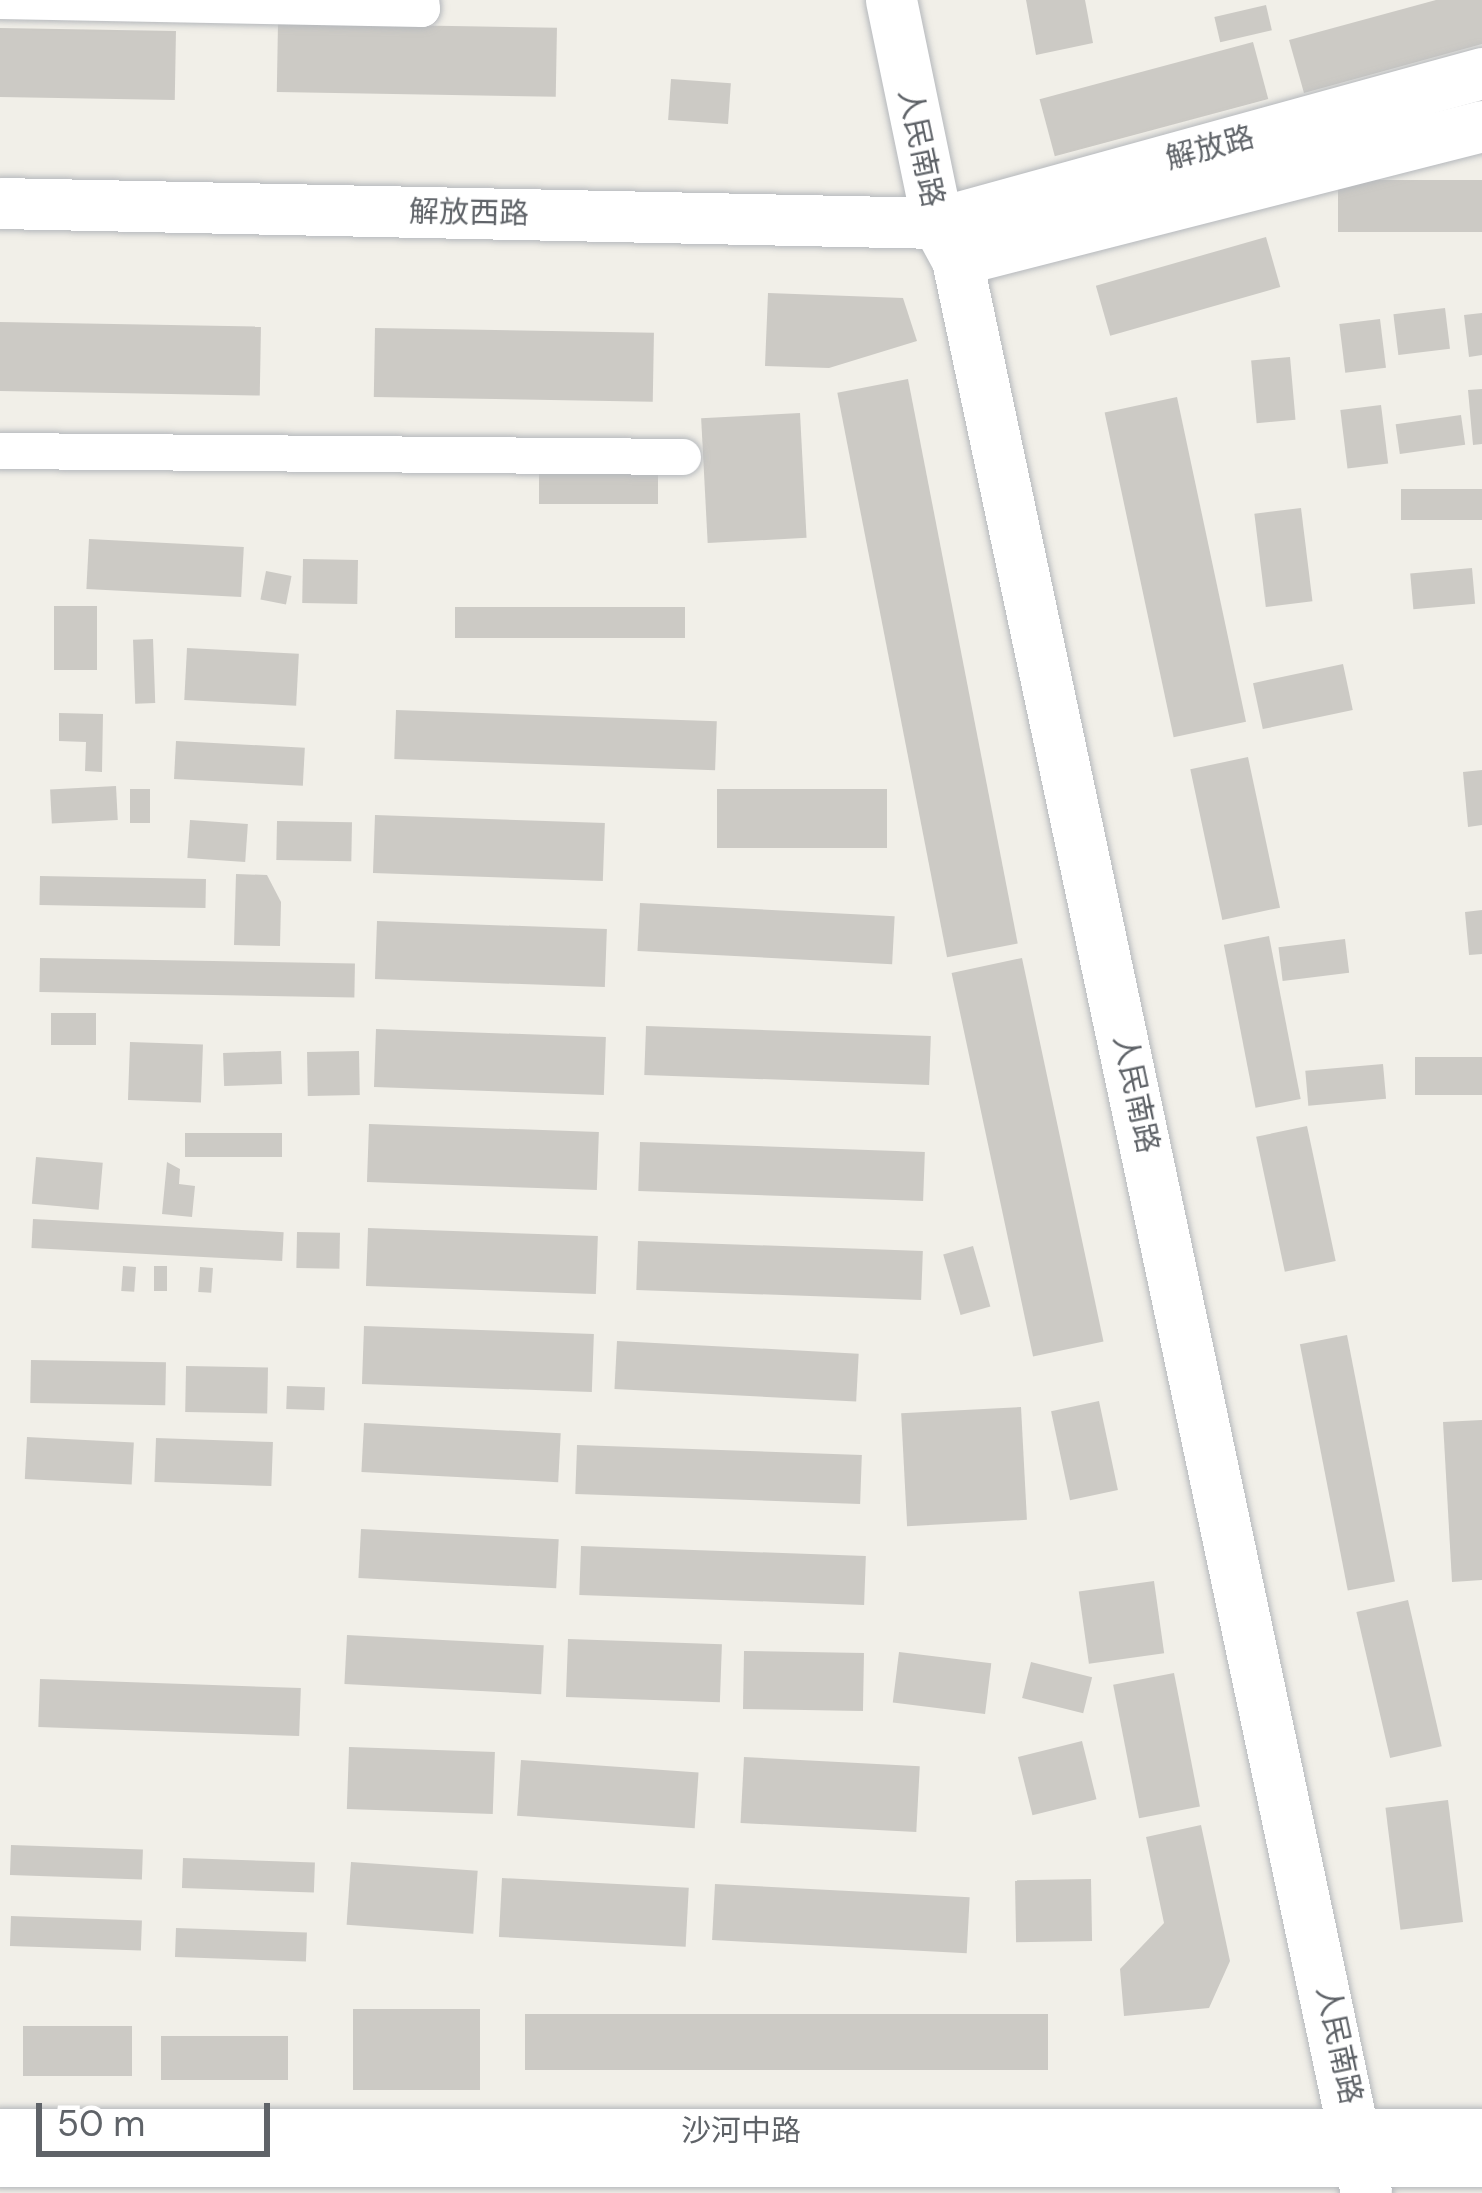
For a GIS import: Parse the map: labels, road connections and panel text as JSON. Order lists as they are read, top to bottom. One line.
{"streets":{"main road":["人民南路","解放路","解放西路"],"street":["沙河中路"]},"crossings":[["人民南路","解放路"],["人民南路","解放西路"],["人民南路","沙河中路"],["解放路","解放西路"]],"scale_bar":"50 m"}
